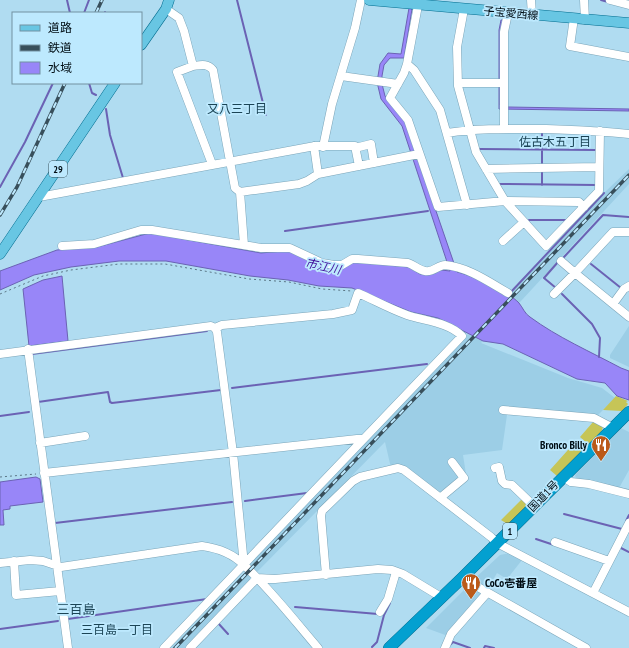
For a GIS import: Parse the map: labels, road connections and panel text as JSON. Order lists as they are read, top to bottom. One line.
{"streets":{"highway":["国道1号","1"],"main road":["子宝愛西線","29"]},"districts":["又八三丁目","佐古木五丁目","三百島","三百島一丁目"],"water":["市江川"],"places":{"restaurant":["Bronco Billy","CoCo壱番屋"]},"legend":["道路","鉄道","水域"]}
